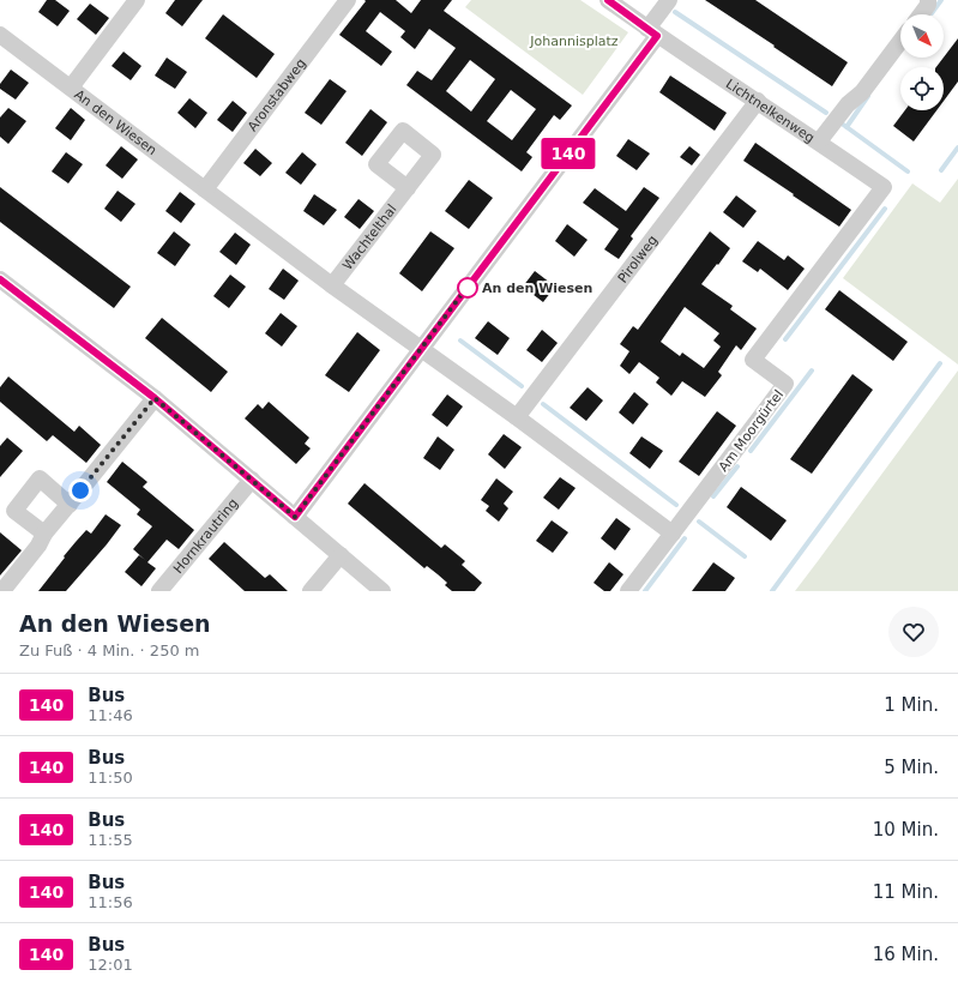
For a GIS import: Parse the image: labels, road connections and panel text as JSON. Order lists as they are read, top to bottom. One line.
{"streets":{"street":["Aronstabweg","Lichtnelkenweg","An den Wiesen","Wachtelthal","Pirolweg","Am Moorgürtel","Hornkrautring"]},"crossings":[["Aronstabweg","An den Wiesen"],["Lichtnelkenweg","Pirolweg"],["Lichtnelkenweg","Am Moorgürtel"],["An den Wiesen","Wachtelthal"],["An den Wiesen","Pirolweg"],["An den Wiesen","Am Moorgürtel"]],"parks":["Johannisplatz"],"places":["An den Wiesen"],"lines":["bus line 140"],"north":"bottom right","page":{"on_map":"140","heading":["An den Wiesen","Zu Fuß · 4 Min. · 250 m"],"list":[{"mark":"140","name":"Bus","note":"11:46","value":"1 Min."},{"mark":"140","name":"Bus","note":"11:50","value":"5 Min."},{"mark":"140","name":"Bus","note":"11:55","value":"10 Min."},{"mark":"140","name":"Bus","note":"11:56","value":"11 Min."},{"mark":"140","name":"Bus","note":"12:01","value":"16 Min."}]}}
